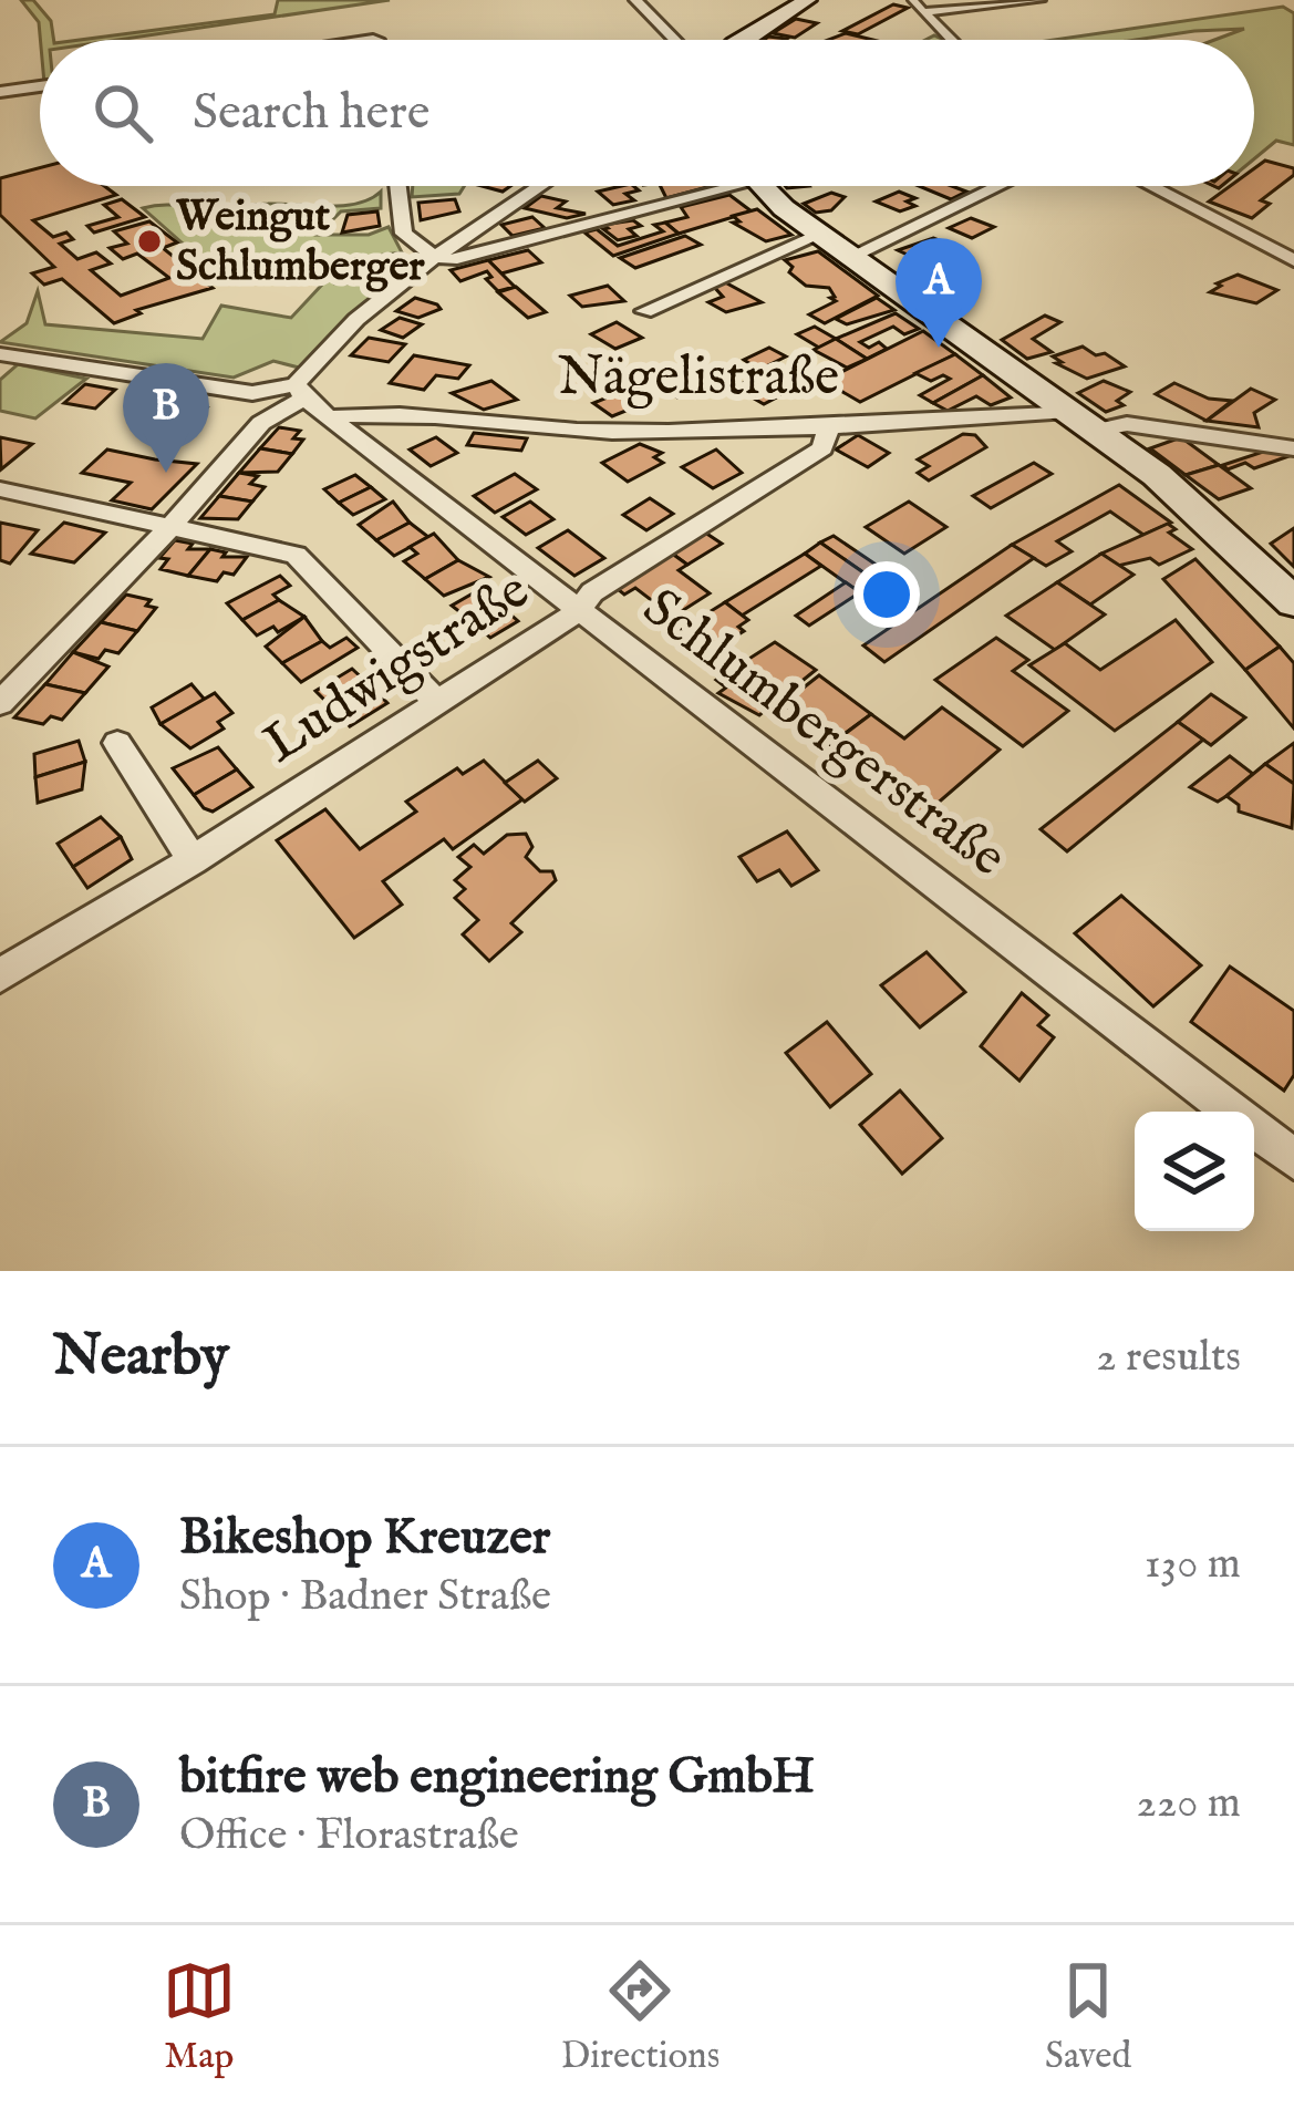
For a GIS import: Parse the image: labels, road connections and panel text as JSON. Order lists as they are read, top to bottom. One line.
{"streets":{"street":["Nägelistraße","Ludwigstraße","Schlumbergerstraße"]},"crossings":[["Nägelistraße","Ludwigstraße"],["Nägelistraße","Schlumbergerstraße"],["Ludwigstraße","Schlumbergerstraße"]],"places":["Weingut Schlumberger"],"page":{"search":"Search here","pins":["A","B"],"heading":["Nearby","2 results"],"list":[{"mark":"A","name":"Bikeshop Kreuzer","note":"Shop · Badner Straße","value":"130 m"},{"mark":"B","name":"bitfire web engineering GmbH","note":"Office · Florastraße","value":"220 m"}],"nav":["Map","Directions","Saved"]}}
